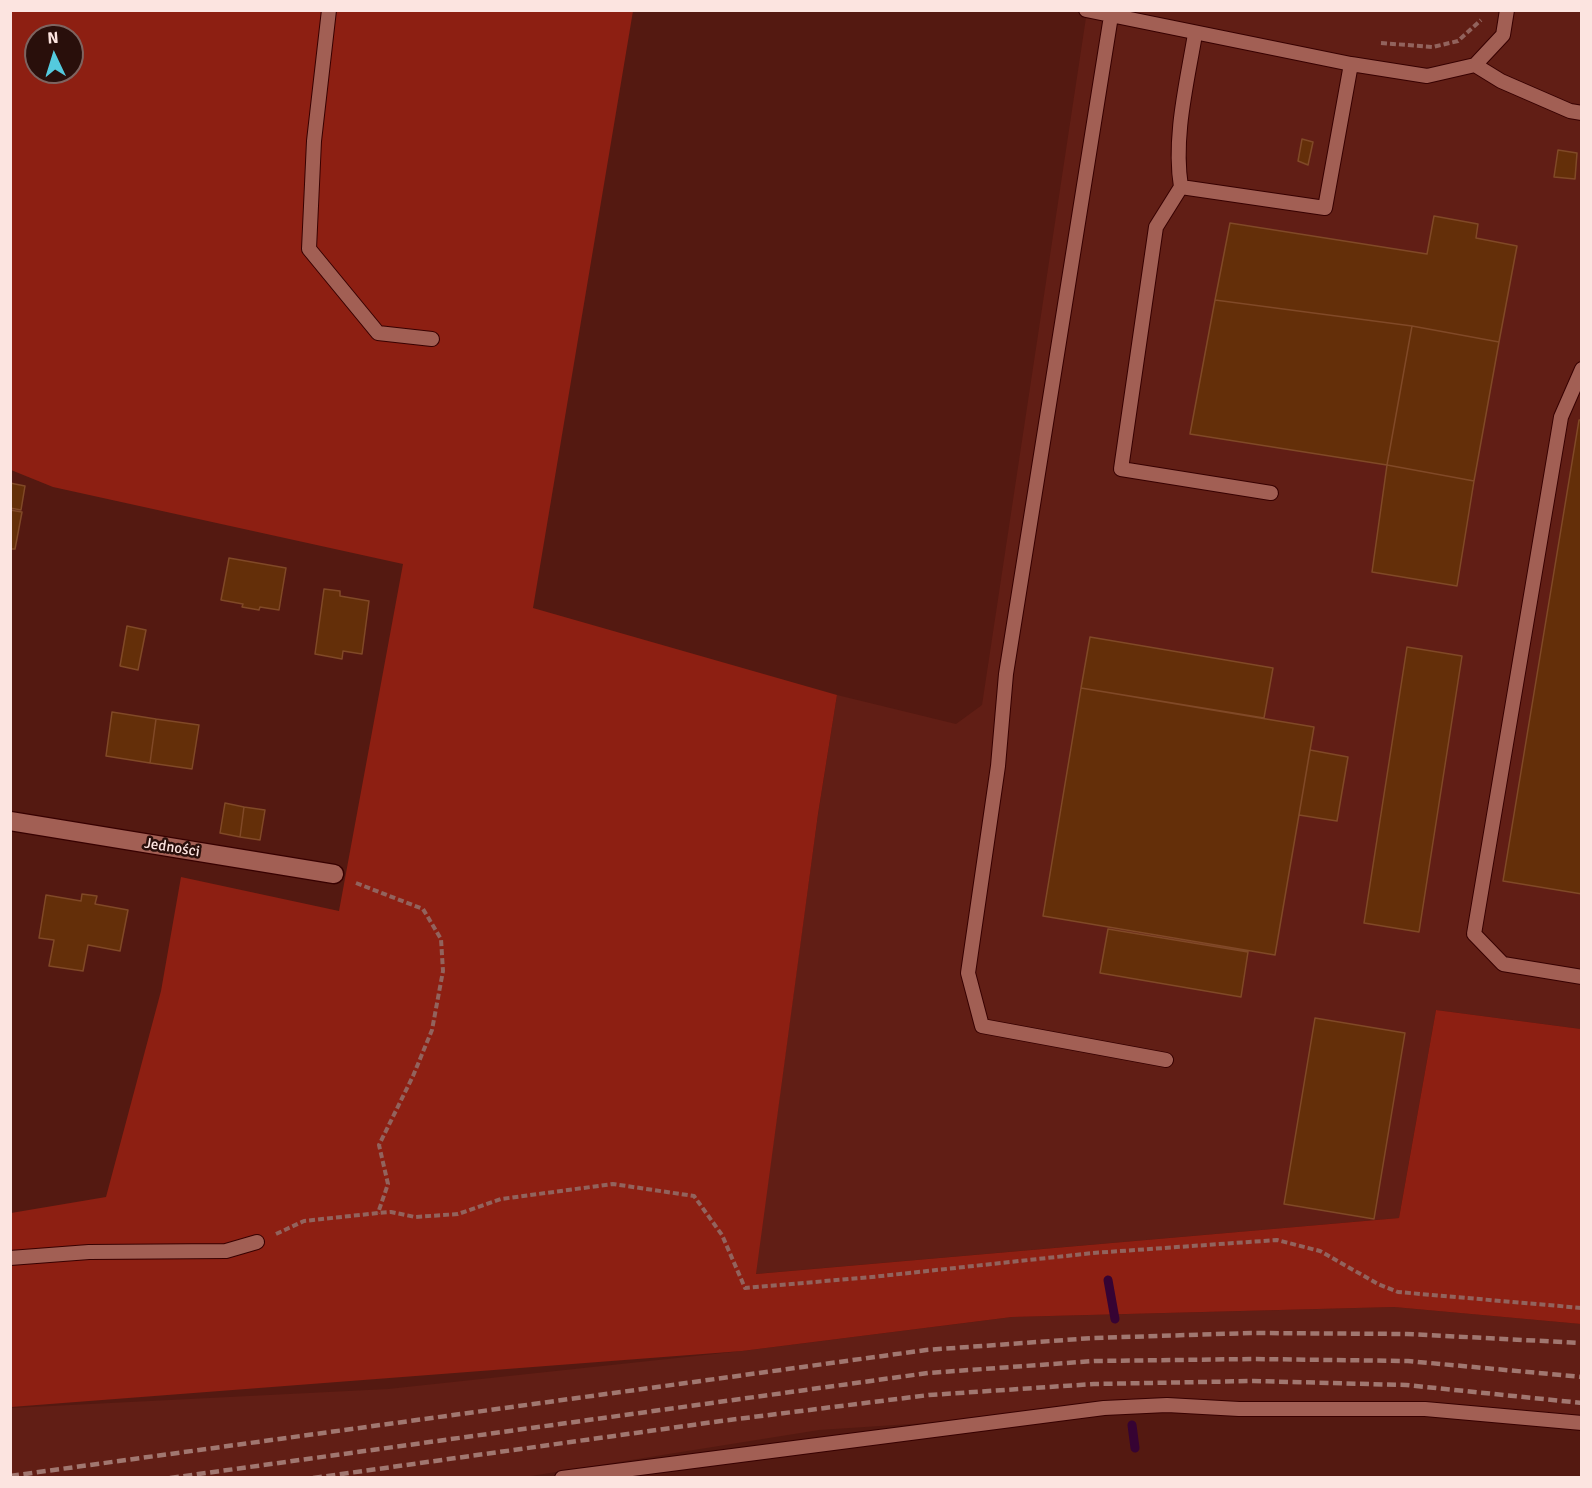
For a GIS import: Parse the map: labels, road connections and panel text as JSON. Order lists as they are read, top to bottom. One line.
{"streets":{"street":["Jedności"]},"north":"top"}
